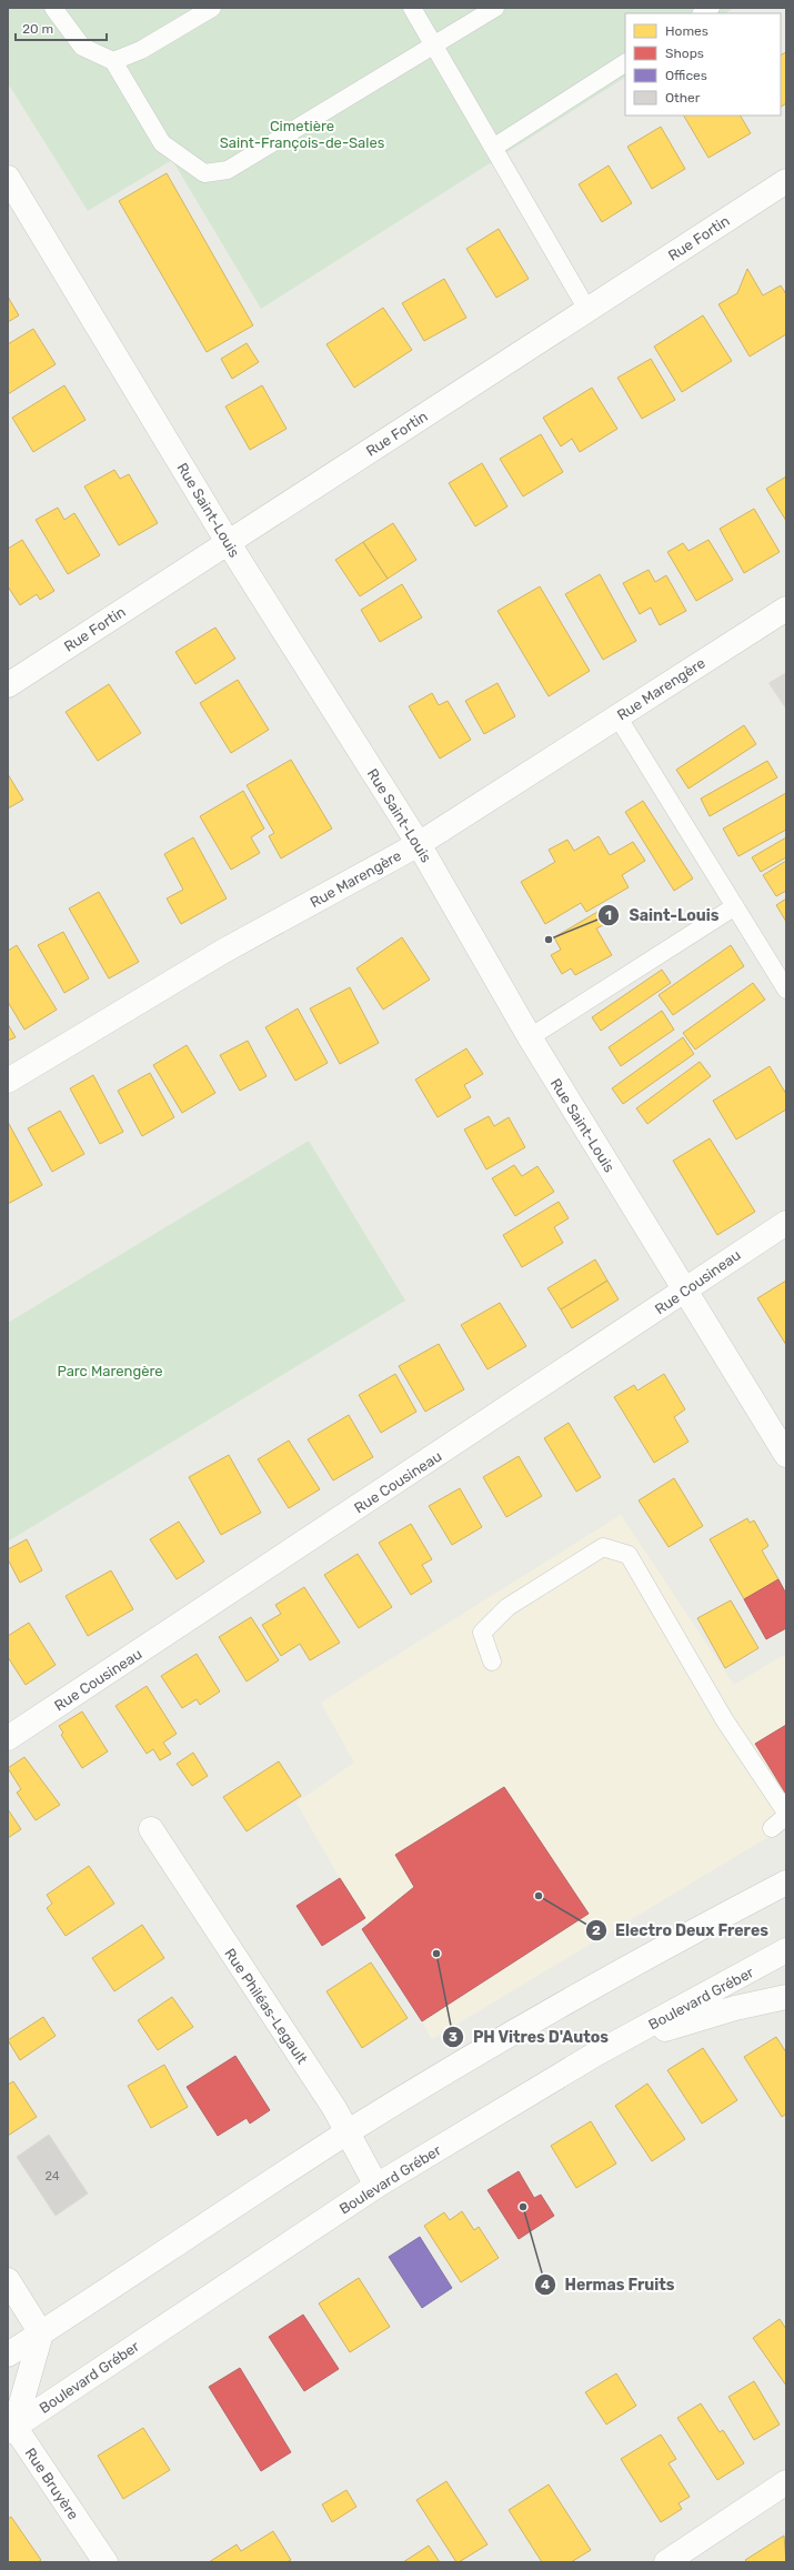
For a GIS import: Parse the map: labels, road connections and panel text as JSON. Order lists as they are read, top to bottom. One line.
{"streets":{"street":["Rue Fortin","Rue Saint-Louis","Rue Marengère","Rue Cousineau","Boulevard Gréber","Rue Philéas-Legault","Rue Bruyère"]},"crossings":[["Rue Fortin","Rue Saint-Louis"],["Rue Saint-Louis","Rue Marengère"],["Rue Saint-Louis","Rue Cousineau"],["Boulevard Gréber","Rue Philéas-Legault"],["Boulevard Gréber","Rue Bruyère"]],"parks":["Cimetière Saint-François-de-Sales","Parc Marengère"],"places":["Saint-Louis","Electro Deux Freres","PH Vitres D'Autos","Hermas Fruits"],"house_numbers":["24"],"legend":["Homes","Shops","Offices","Other"],"scale_bar":"20 m"}
